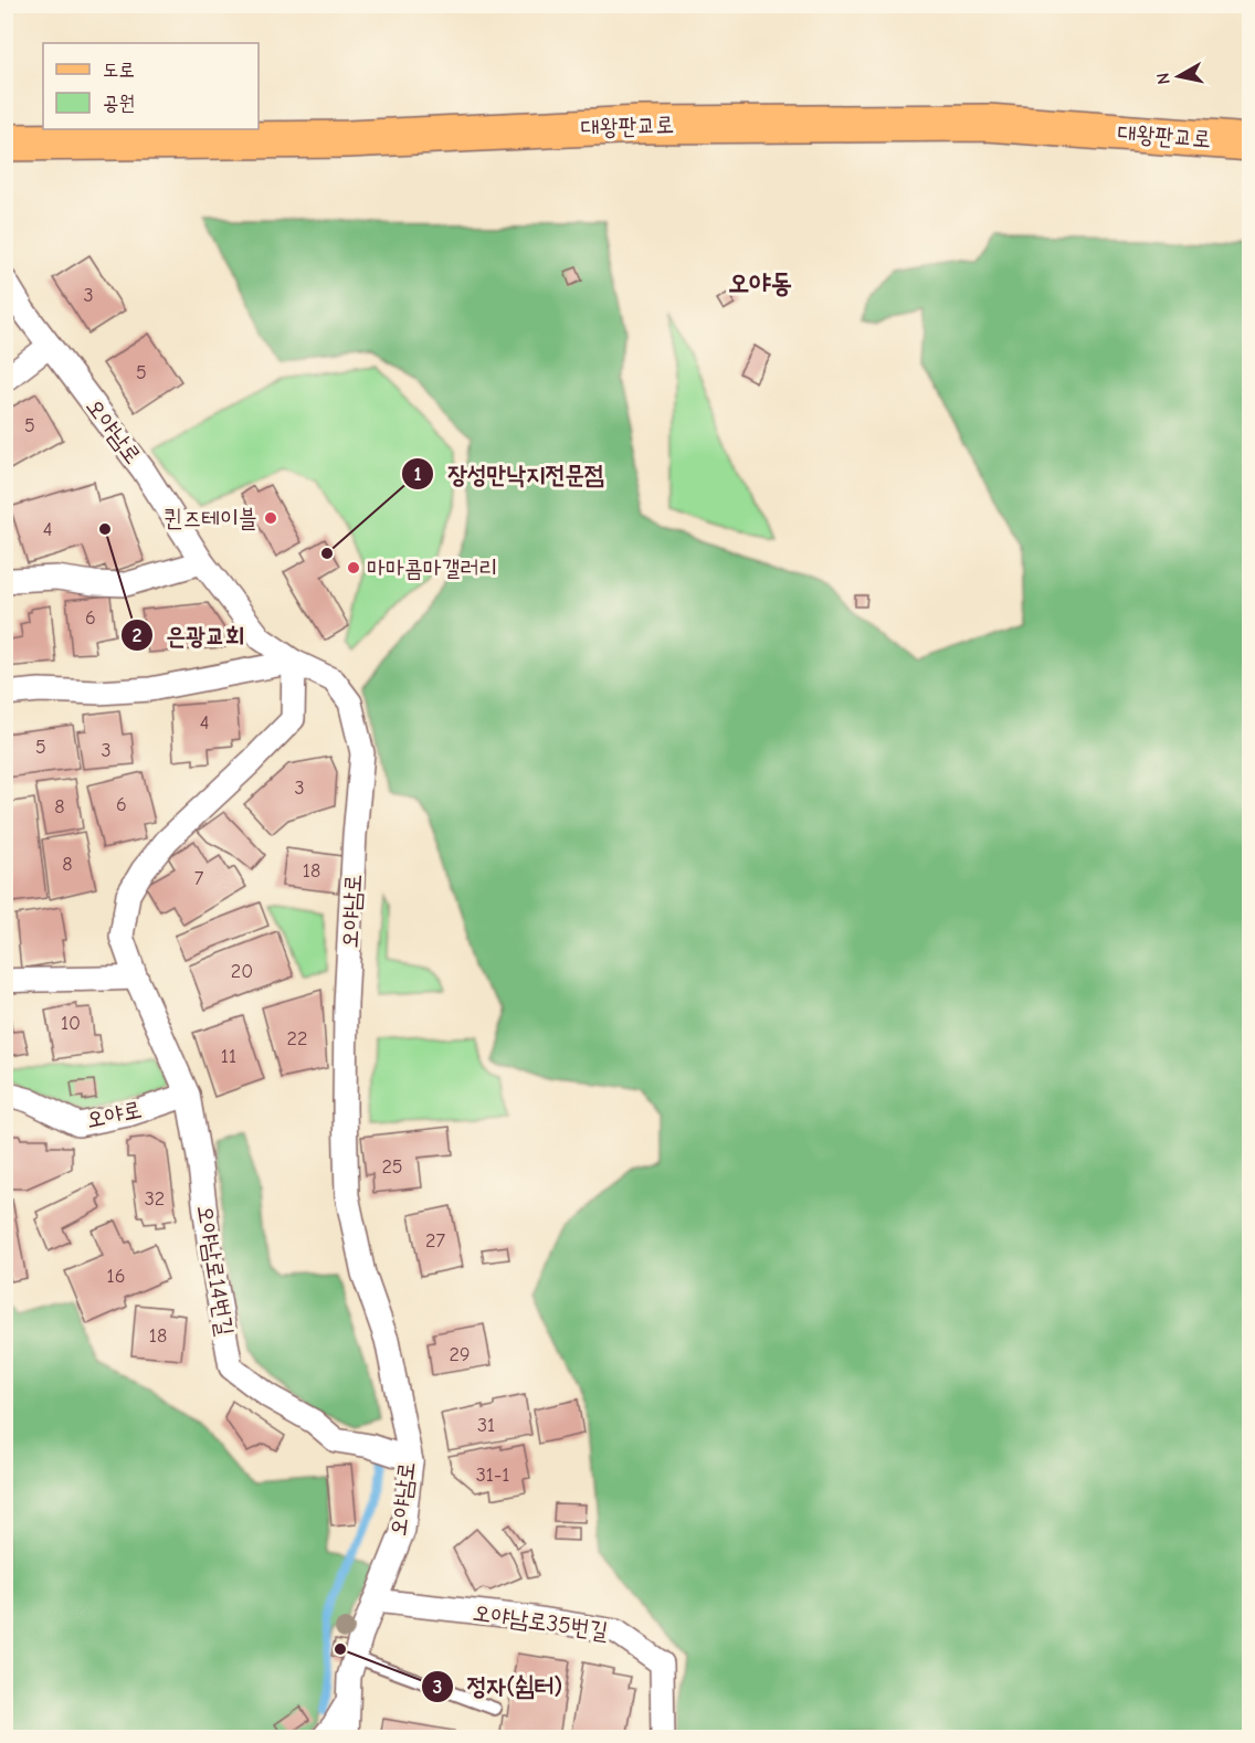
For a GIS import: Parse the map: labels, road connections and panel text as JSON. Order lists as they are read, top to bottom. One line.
{"streets":{"main road":["대왕판교로"],"street":["오야남로","오야로","오야남로14번길","오야남로35번길"]},"crossings":[["오야남로","오야남로14번길"],["오야남로","오야남로35번길"],["오야로","오야남로14번길"]],"districts":["오야동"],"places":["퀸즈테이블","은광교회","장성만낙지전문점","마마콤마갤러리","정자(쉼터)"],"house_numbers":["3","5","5","4","6","4","5","3","3","6","8","8","18","7","20","10","22","11","25","32","27","16","18","29","31","31-1"],"legend":["도로","공원"],"north":"left"}
